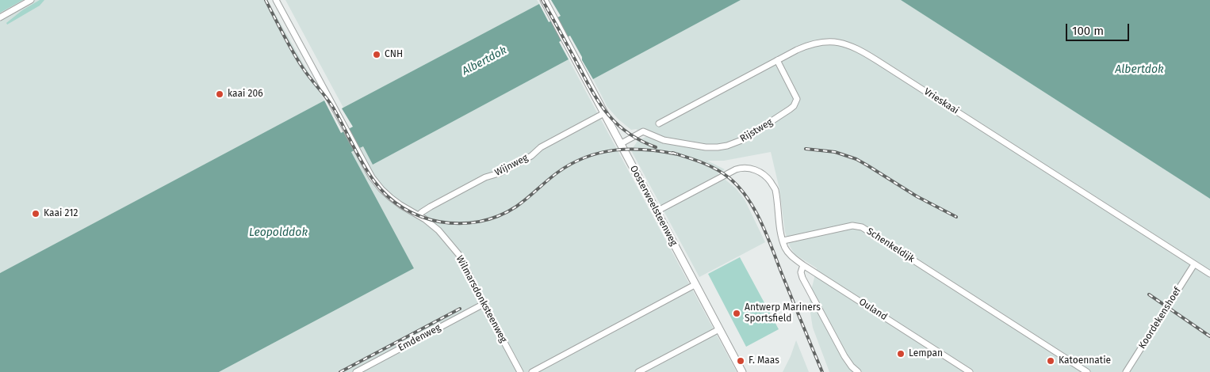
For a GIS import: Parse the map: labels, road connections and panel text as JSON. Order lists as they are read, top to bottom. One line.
{"streets":{"main road":["Oosterweelsteenweg"],"street":["Vrieskaai","Rijstweg","Wijnweg","Schenkeldijk","Wilmarsdonksteenweg","Ouland","Koordekenshoef","Emdenweg"]},"crossings":[["Vrieskaai","Rijstweg"],["Vrieskaai","Koordekenshoef"],["Rijstweg","Oosterweelsteenweg"],["Wijnweg","Oosterweelsteenweg"],["Wijnweg","Wilmarsdonksteenweg"],["Schenkeldijk","Ouland"],["Wilmarsdonksteenweg","Emdenweg"]],"water":["Albertdok","Leopolddok"],"places":["CNH","kaai 206","Kaai 212","Antwerp Mariners Sportsfield","Lempan","F. Maas","Katoennatie"],"scale_bar":"100 m"}
